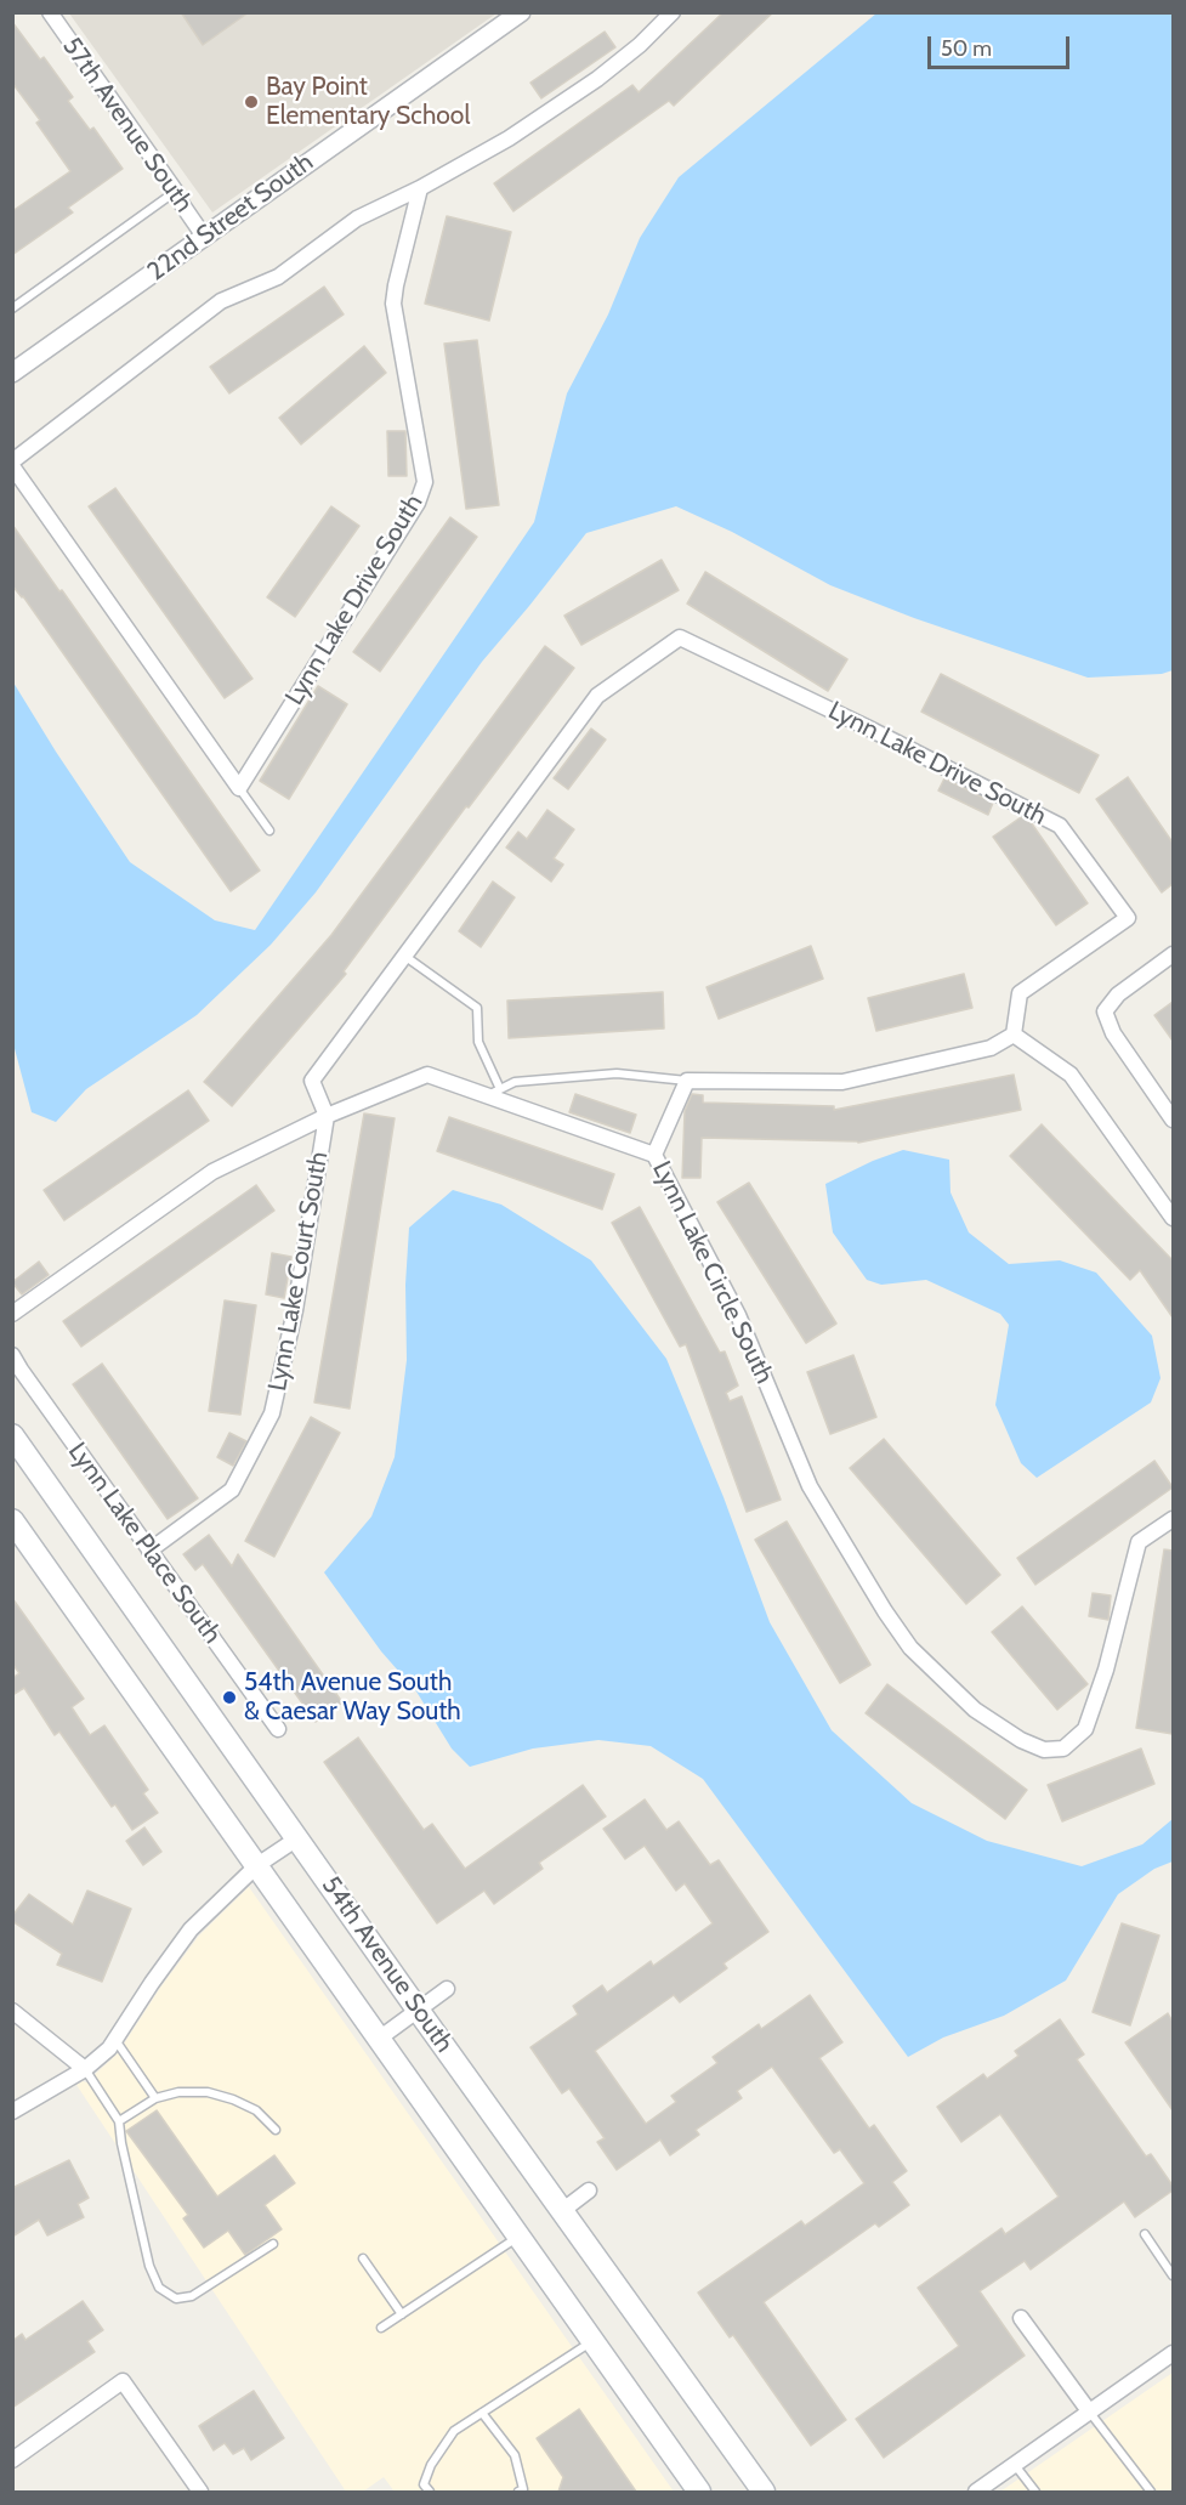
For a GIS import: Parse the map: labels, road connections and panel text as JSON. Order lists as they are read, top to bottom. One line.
{"streets":{"main road":["54th Avenue South"],"street":["57th Avenue South","22nd Street South","Lynn Lake Drive South","Lynn Lake Court South","Lynn Lake Circle South","Lynn Lake Place South"]},"crossings":[["57th Avenue South","22nd Street South"],["Lynn Lake Drive South","Lynn Lake Court South"],["Lynn Lake Court South","Lynn Lake Place South"]],"places":["Bay Point Elementary School","54th Avenue South & Caesar Way South"],"scale_bar":"50 m"}
